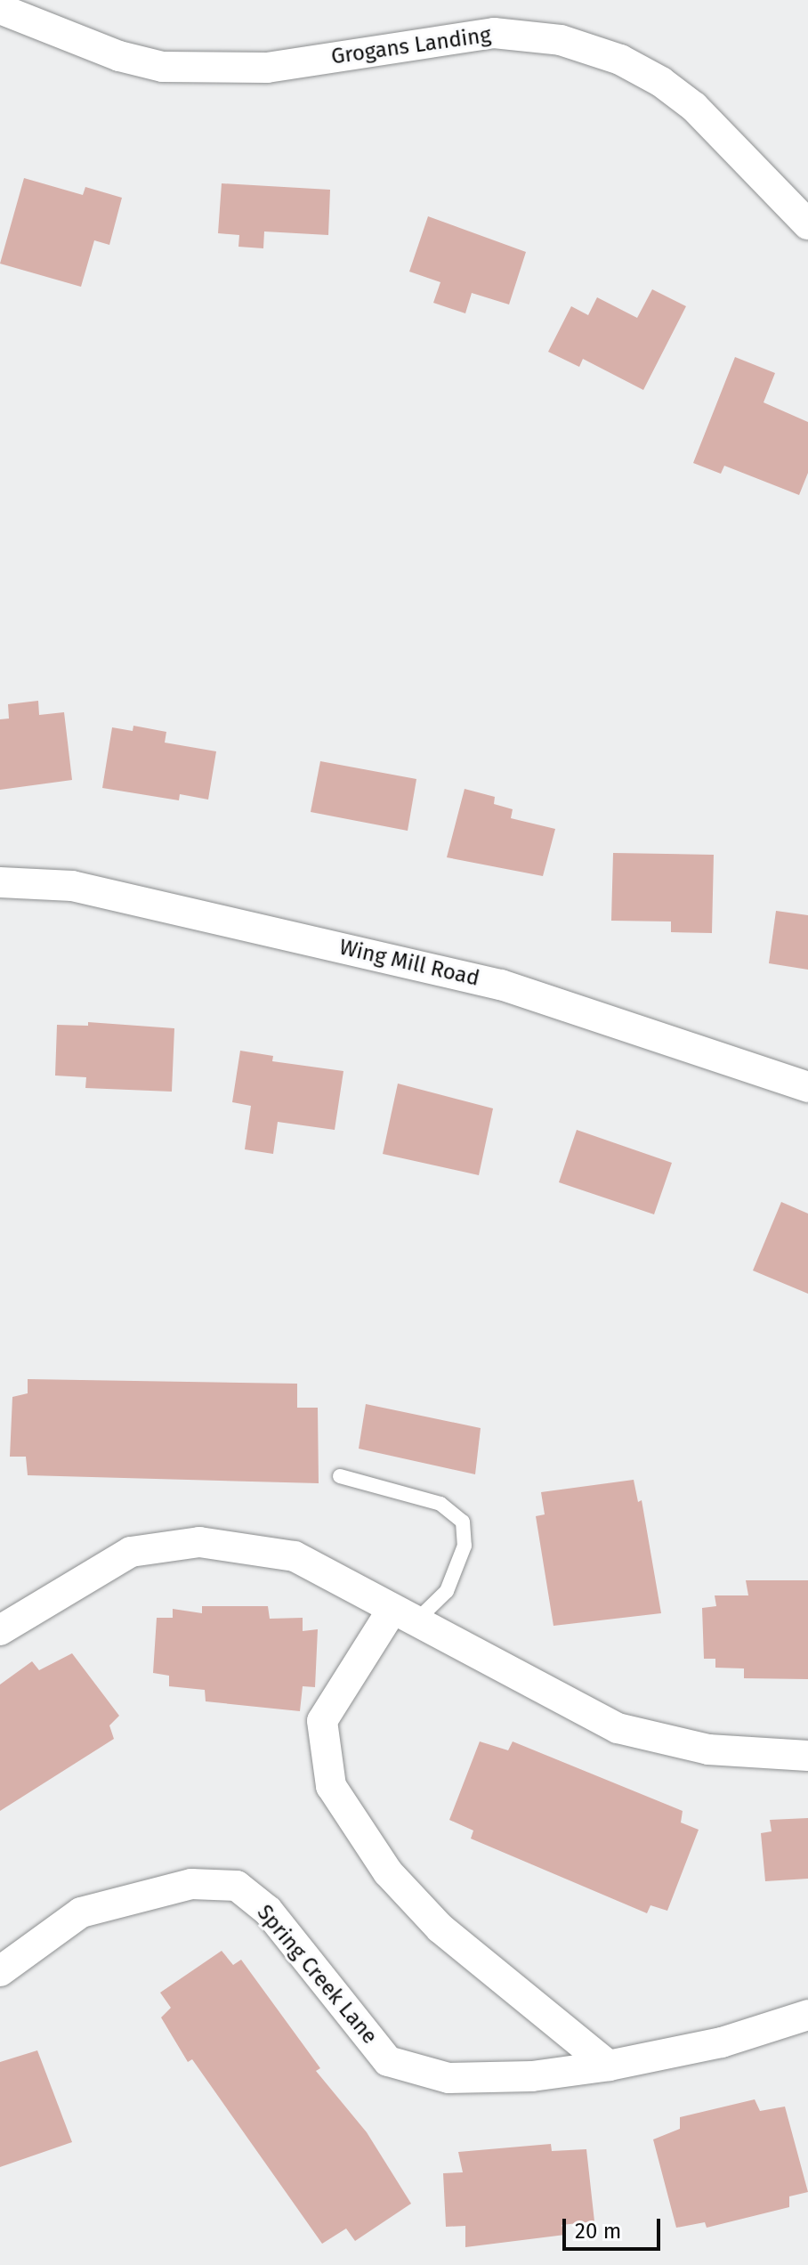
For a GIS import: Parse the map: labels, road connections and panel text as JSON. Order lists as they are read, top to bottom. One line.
{"streets":{"street":["Grogans Landing","Wing Mill Road","Spring Creek Lane"]},"scale_bar":"20 m"}
